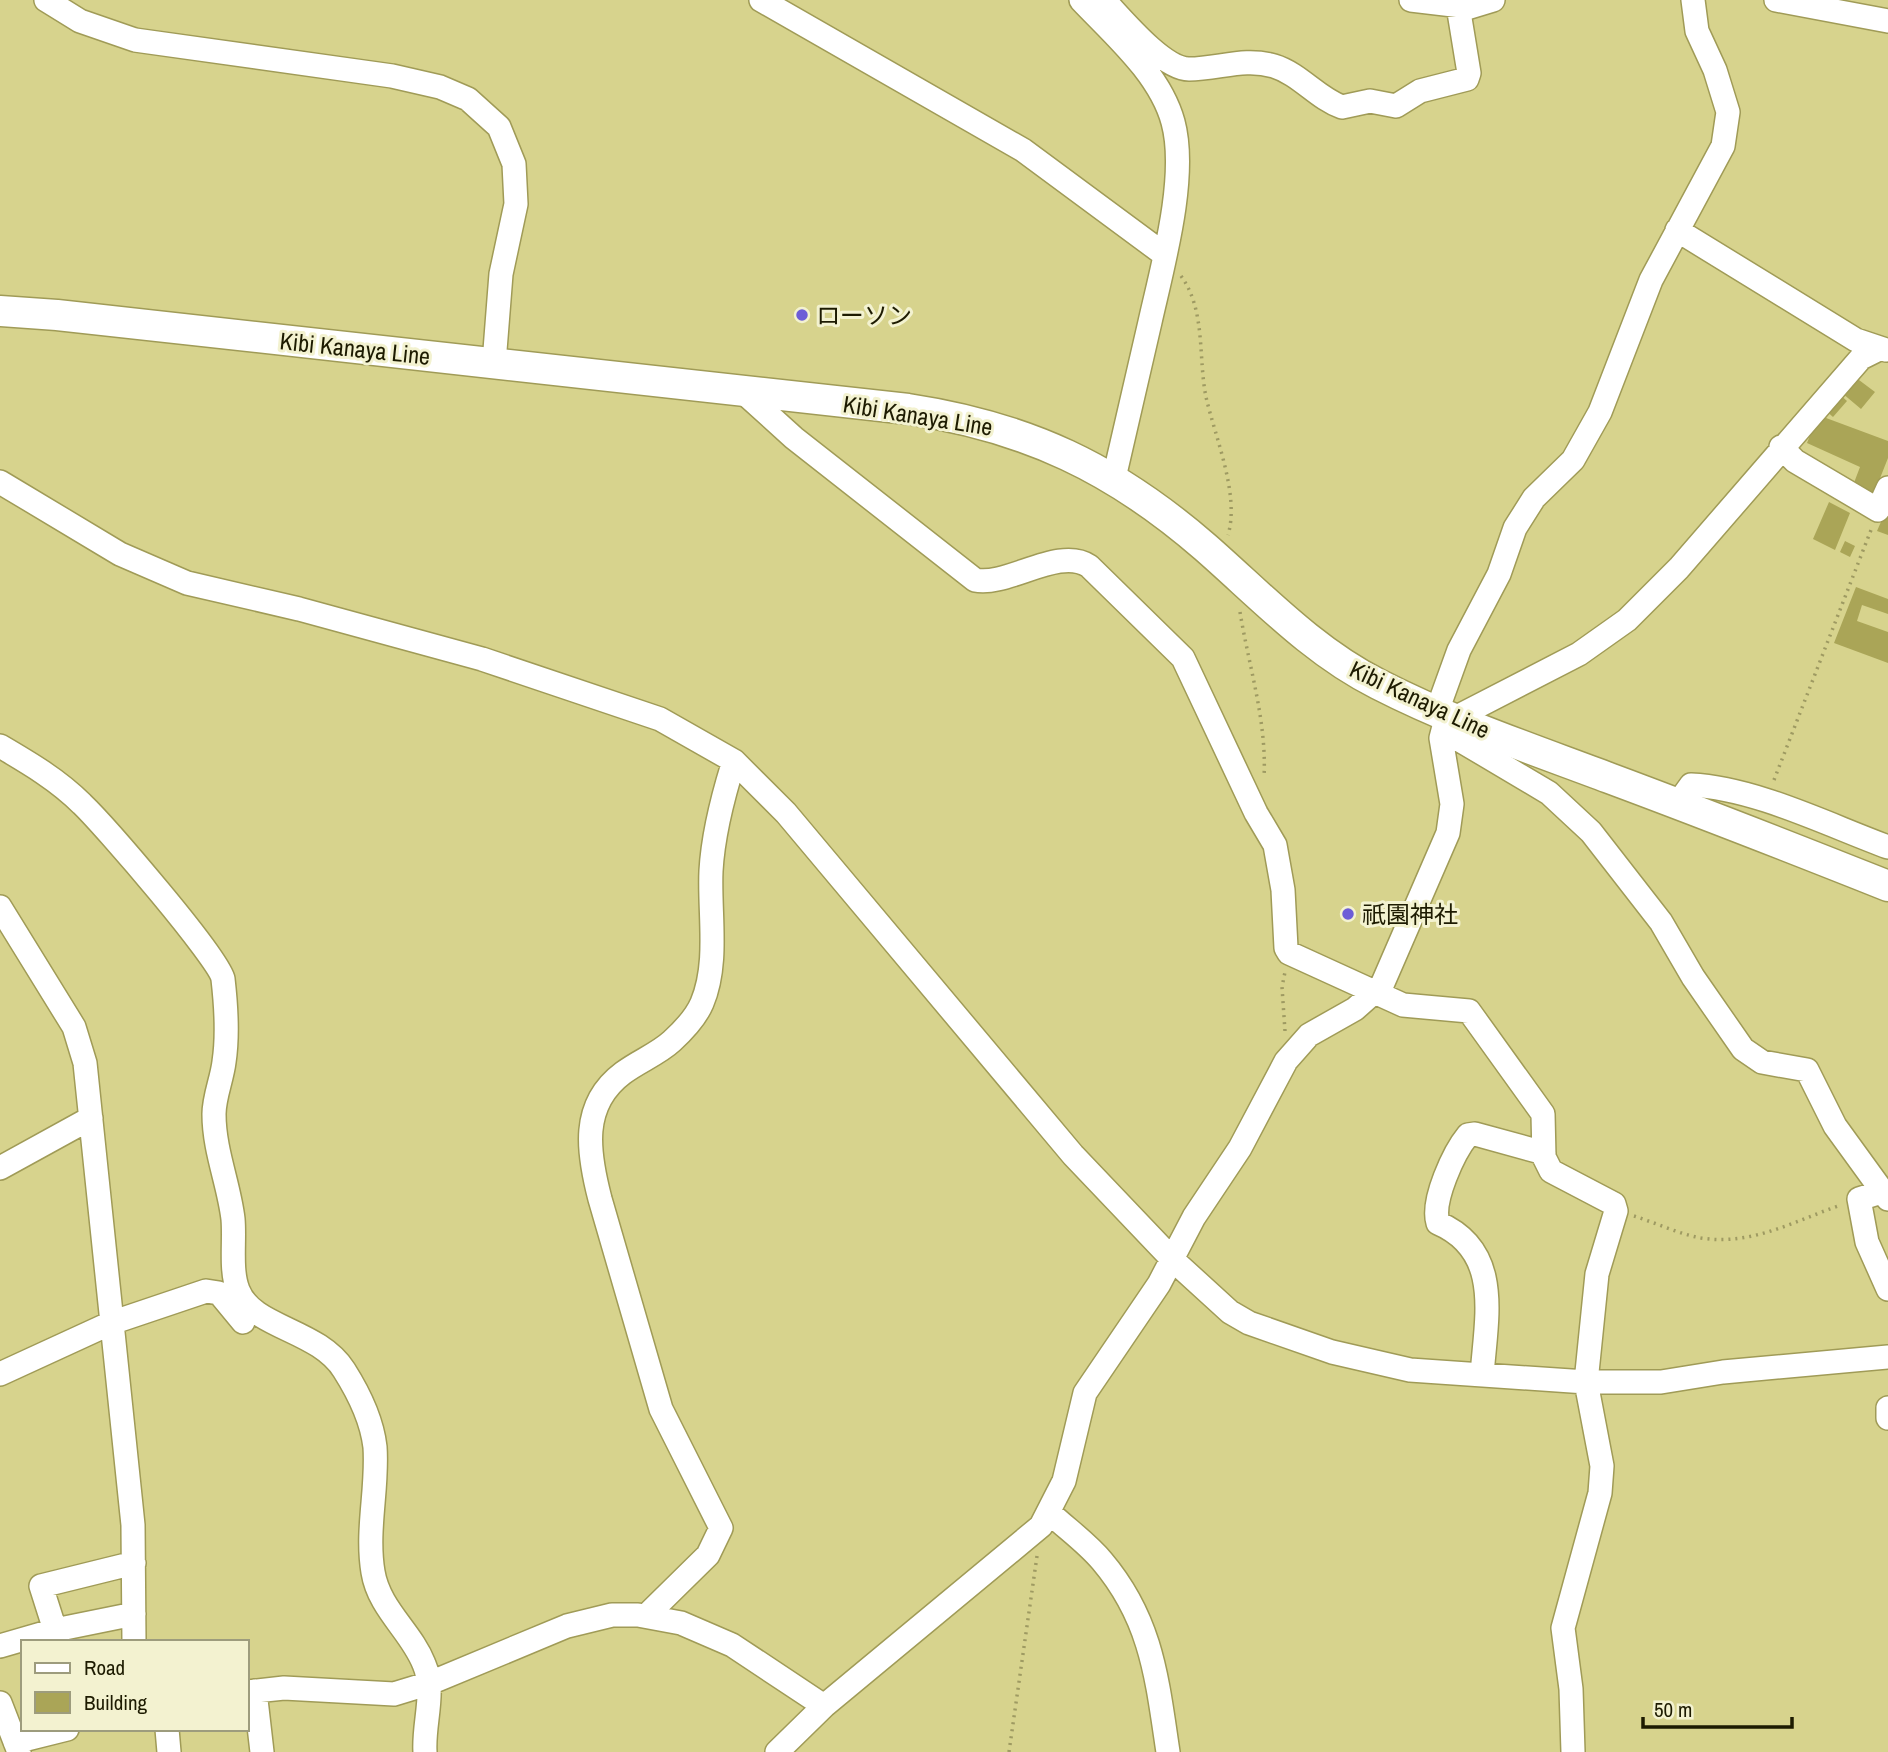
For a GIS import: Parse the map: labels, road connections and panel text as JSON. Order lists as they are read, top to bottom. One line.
{"streets":{"main road":["Kibi Kanaya Line"]},"places":["ローソン","祇園神社"],"legend":["Road","Building"],"scale_bar":"50 m"}
